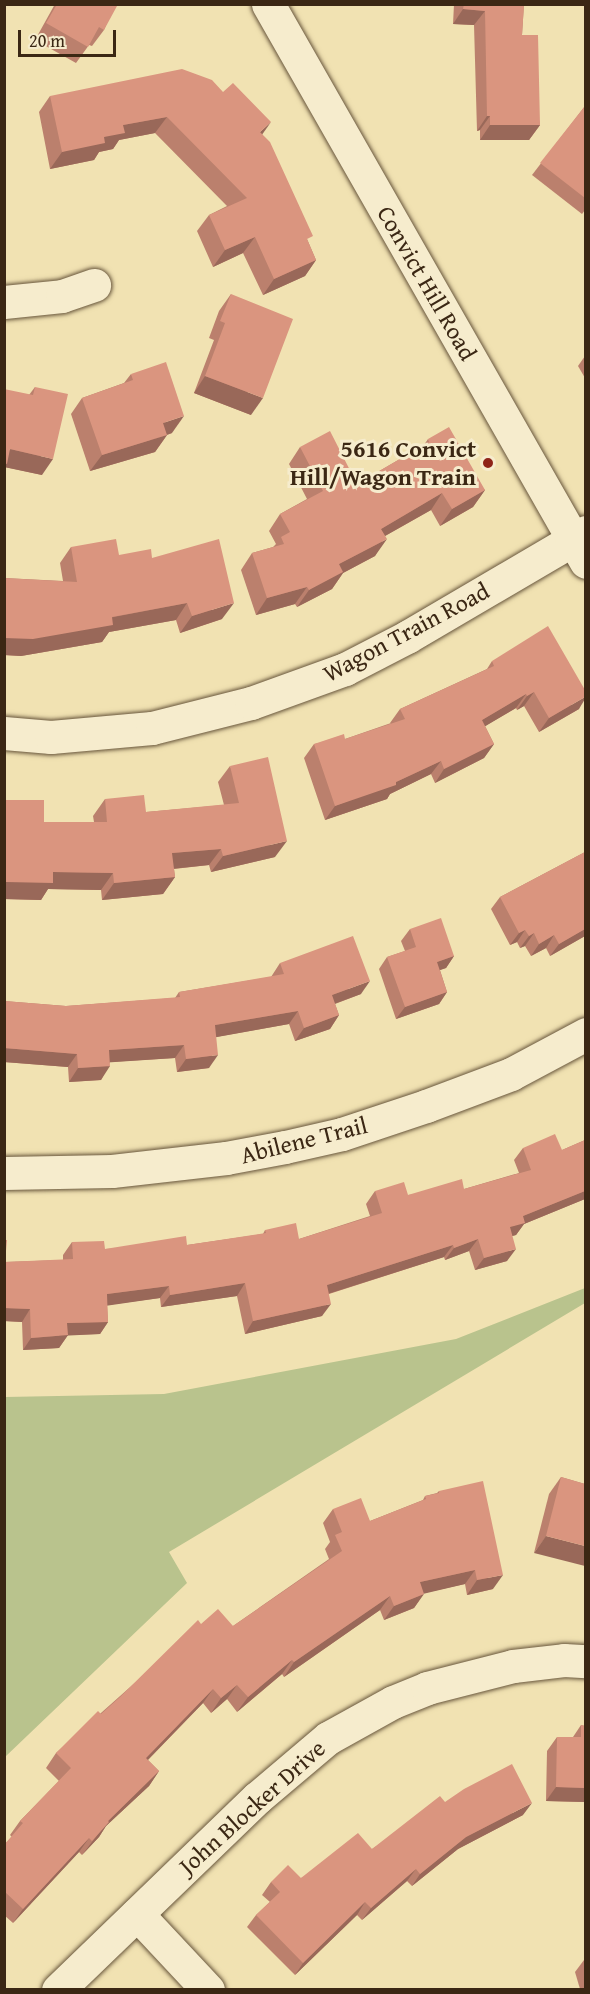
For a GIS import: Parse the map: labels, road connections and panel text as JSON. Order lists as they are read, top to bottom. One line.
{"streets":{"street":["Convict Hill Road","Wagon Train Road","Abilene Trail","John Blocker Drive"]},"crossings":[["Convict Hill Road","Wagon Train Road"]],"places":["5616 Convict Hill/Wagon Train"],"scale_bar":"20 m"}
